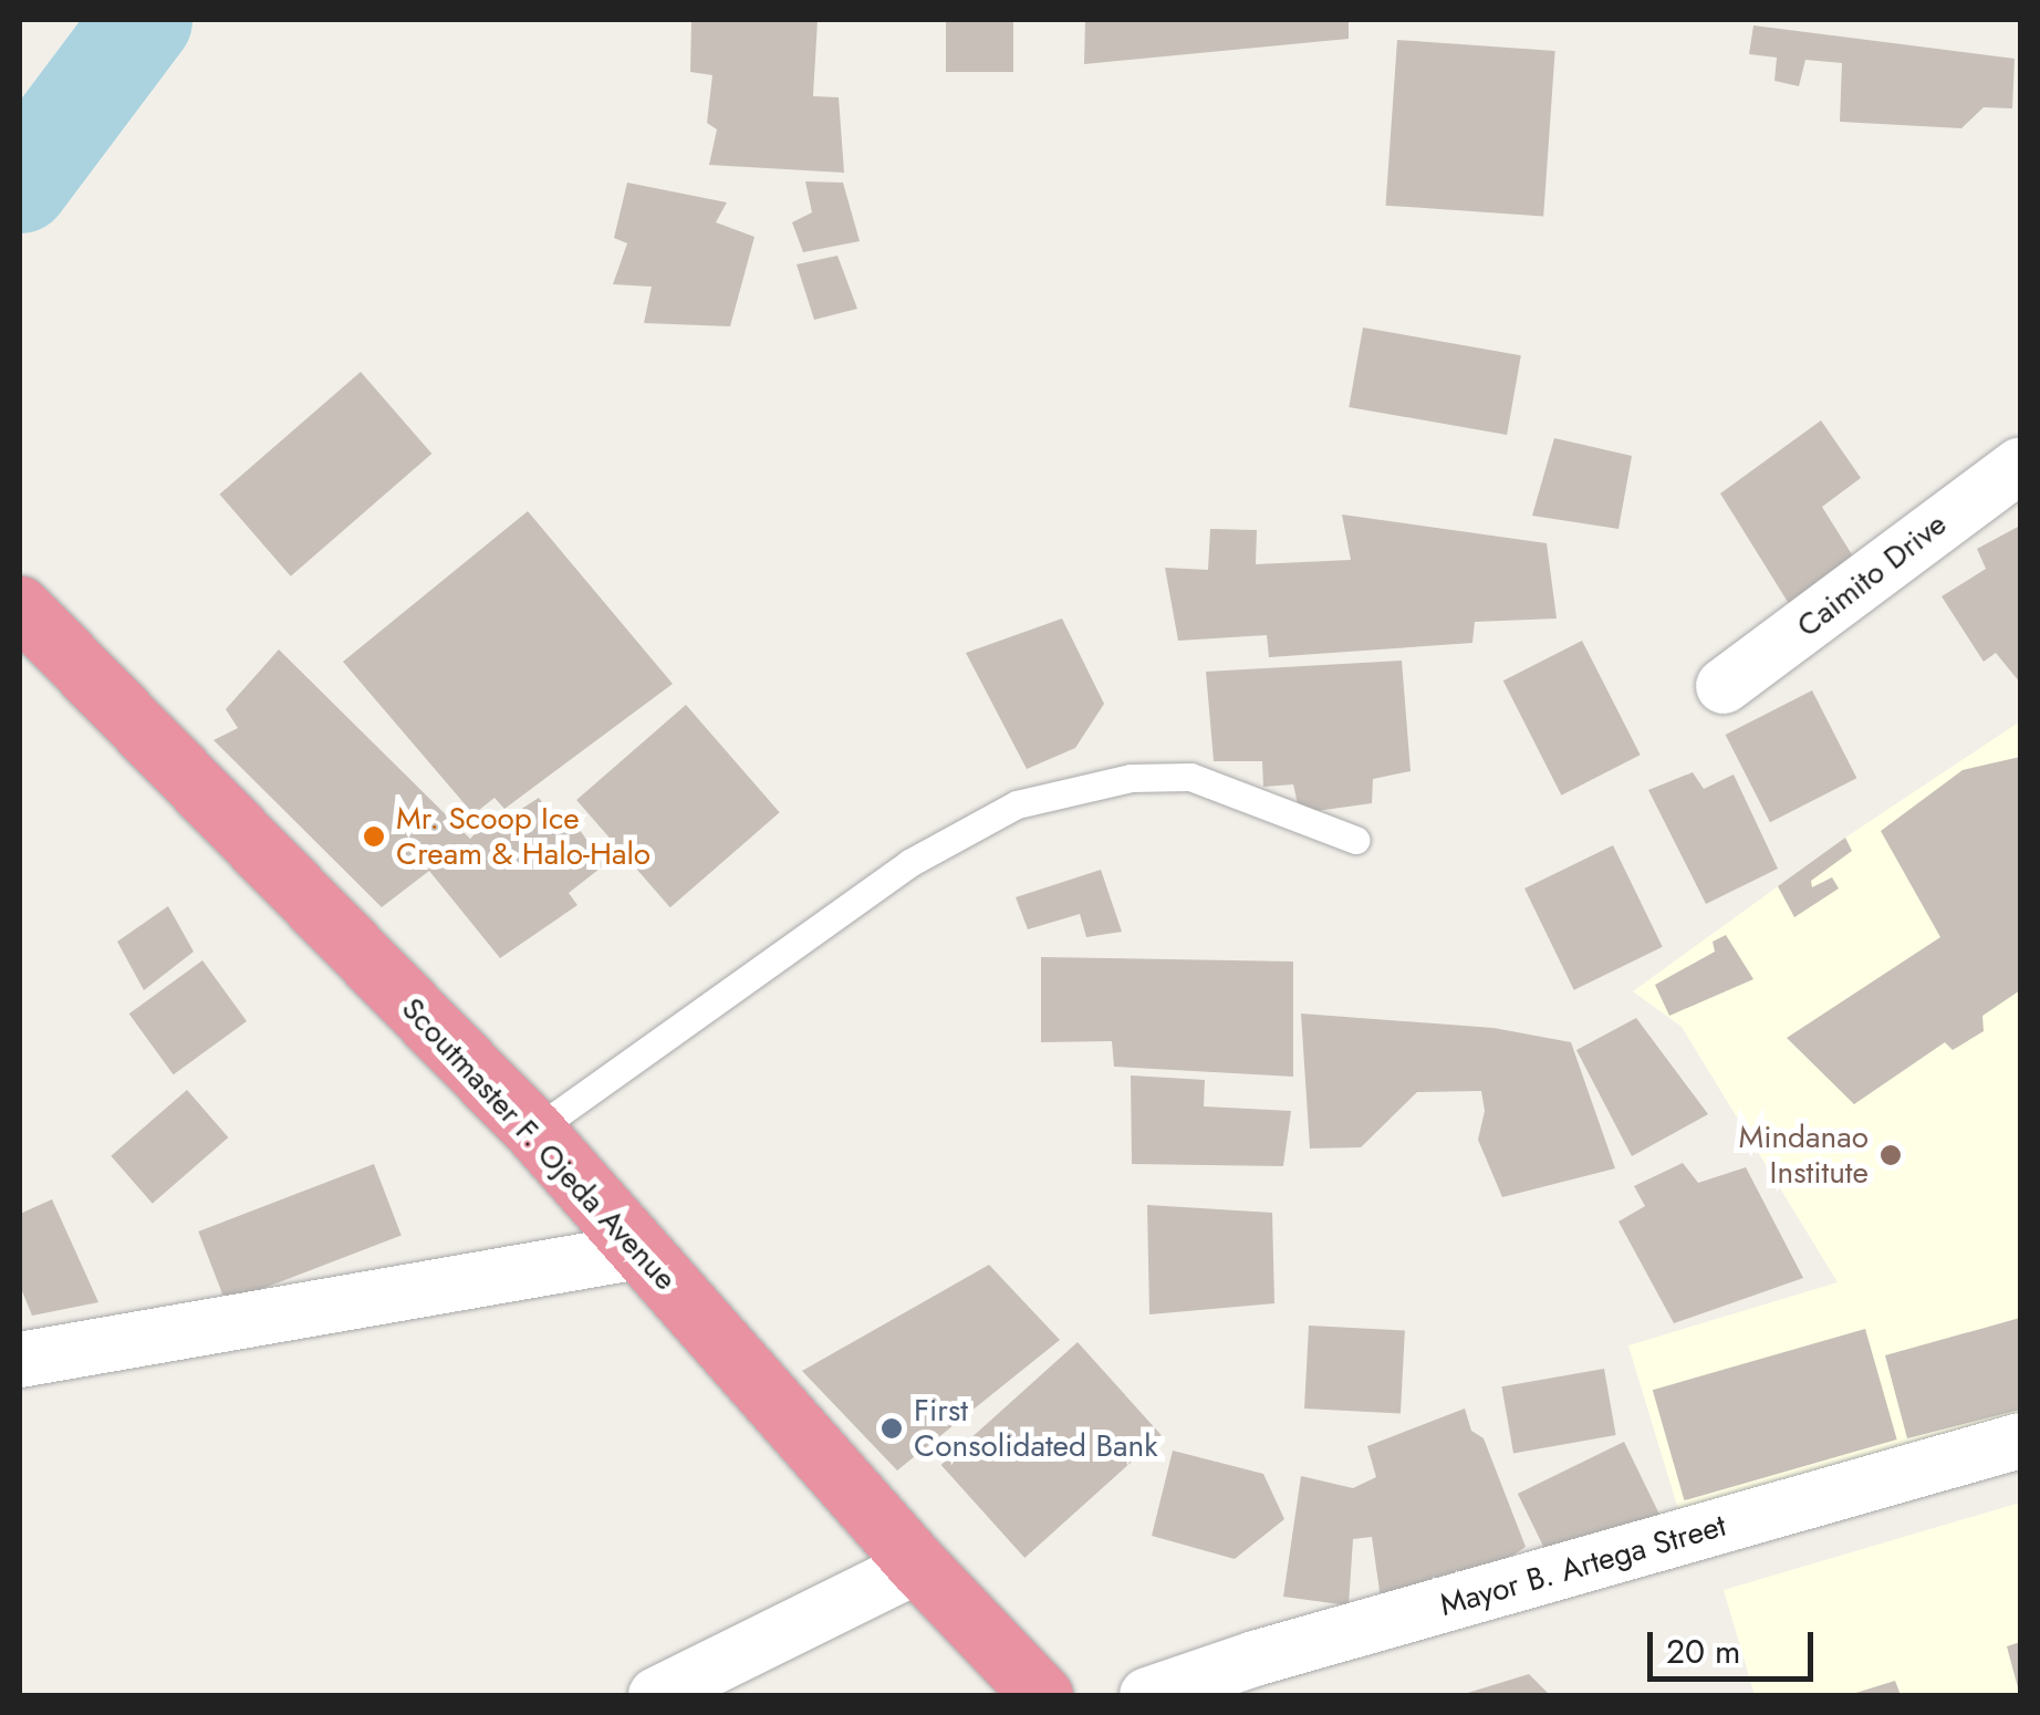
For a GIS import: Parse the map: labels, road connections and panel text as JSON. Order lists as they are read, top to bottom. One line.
{"streets":{"highway":["Scoutmaster F. Ojeda Avenue"],"street":["Caimito Drive","Mayor B. Artega Street"]},"places":["Mr. Scoop Ice Cream & Halo-Halo","Mindanao Institute","First Consolidated Bank"],"scale_bar":"20 m"}
